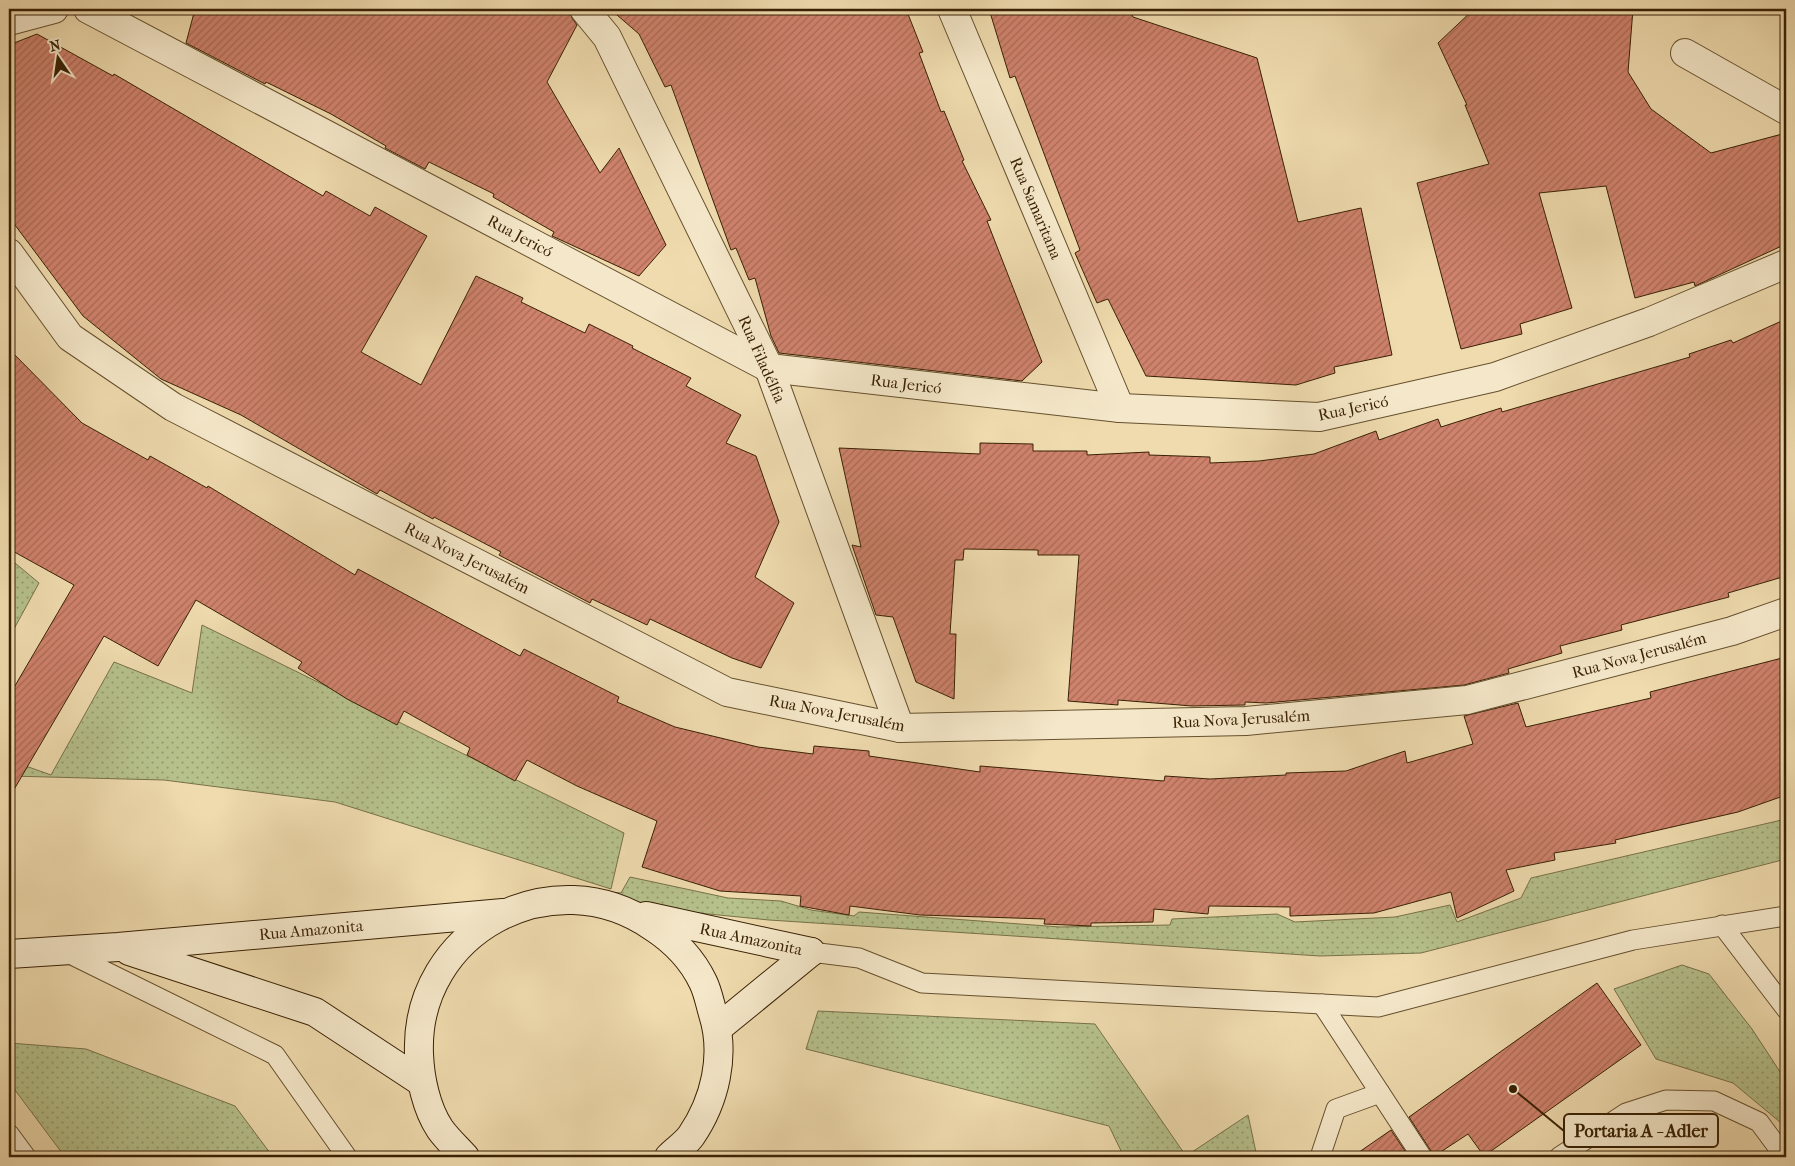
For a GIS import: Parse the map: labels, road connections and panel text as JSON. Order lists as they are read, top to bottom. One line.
{"streets":{"street":["Rua Samaritana","Rua Jericó","Rua Filadélfia","Rua Nova Jerusalém","Rua Amazonita"]},"crossings":[["Rua Samaritana","Rua Jericó"],["Rua Jericó","Rua Filadélfia"],["Rua Filadélfia","Rua Nova Jerusalém"]],"places":["Portaria A - Adler"],"north":"top"}
